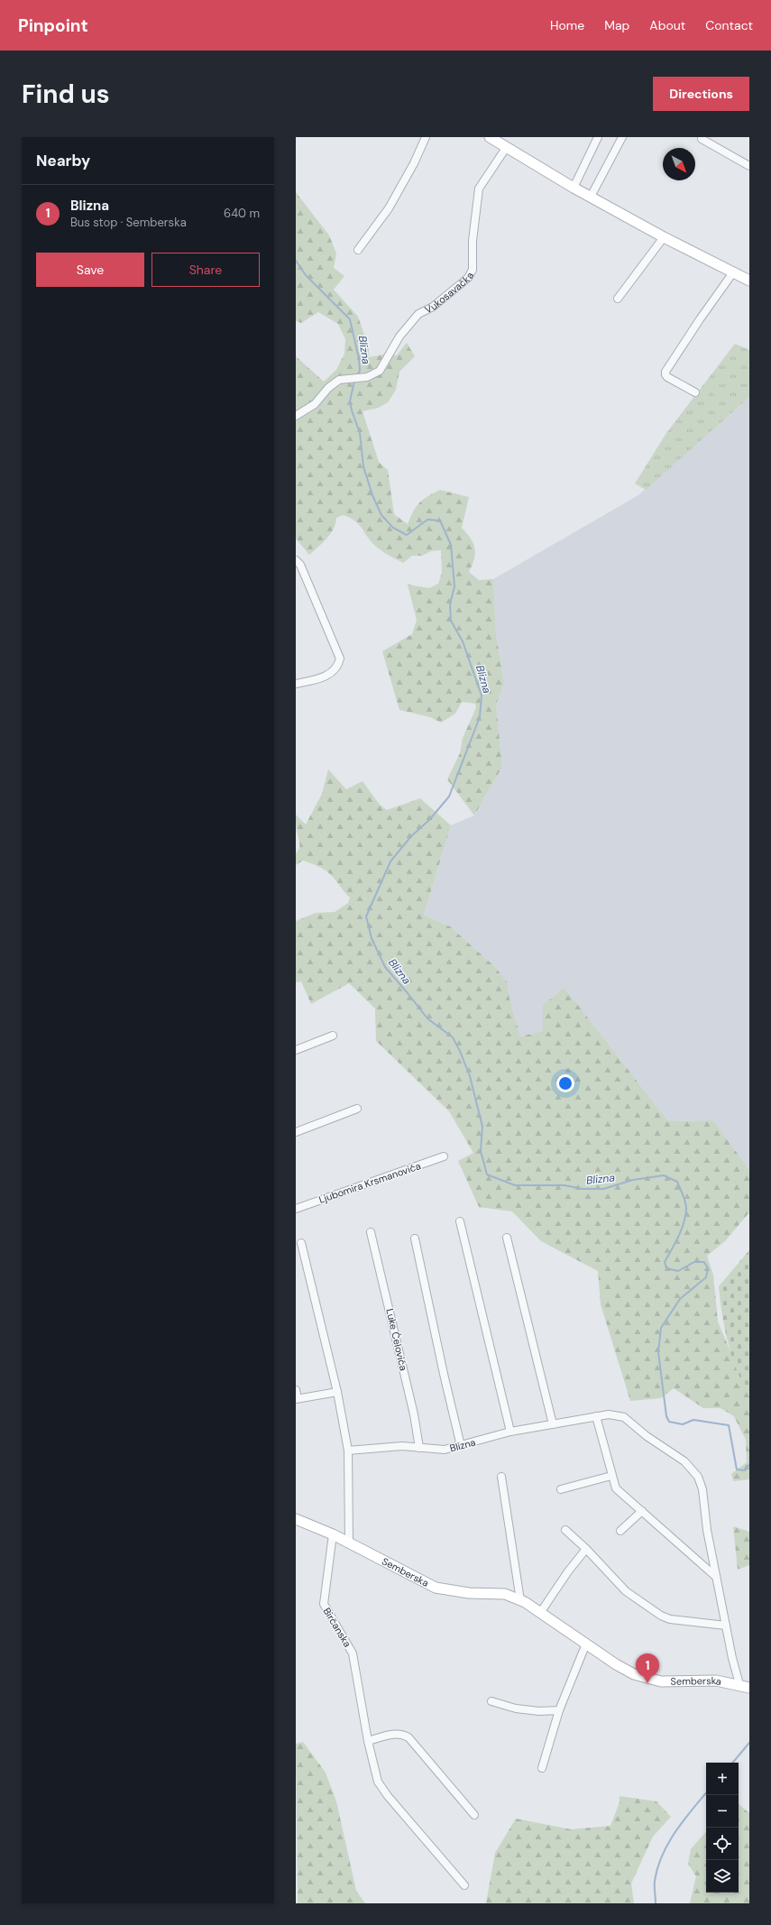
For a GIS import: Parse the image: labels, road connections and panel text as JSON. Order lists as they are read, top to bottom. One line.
{"streets":{"main road":["Semberska"],"street":["Vukosavačka","Ljubomira Krsmanovića","Luke Ćelovića","Blizna","Birčanska"]},"crossings":[["Luke Ćelovića","Blizna"],["Blizna","Semberska"],["Semberska","Birčanska"]],"water":["Blizna"],"north":"bottom right","page":{"header":"Pinpoint","nav":["Home","Map","About","Contact"],"buttons":["Directions",["Save","Share"]],"title":"Find us","heading":"Nearby","list":[{"mark":"1","name":"Blizna","note":"Bus stop · Semberska","value":"640 m"}],"pins":"1","map_buttons":["+","−"]}}
